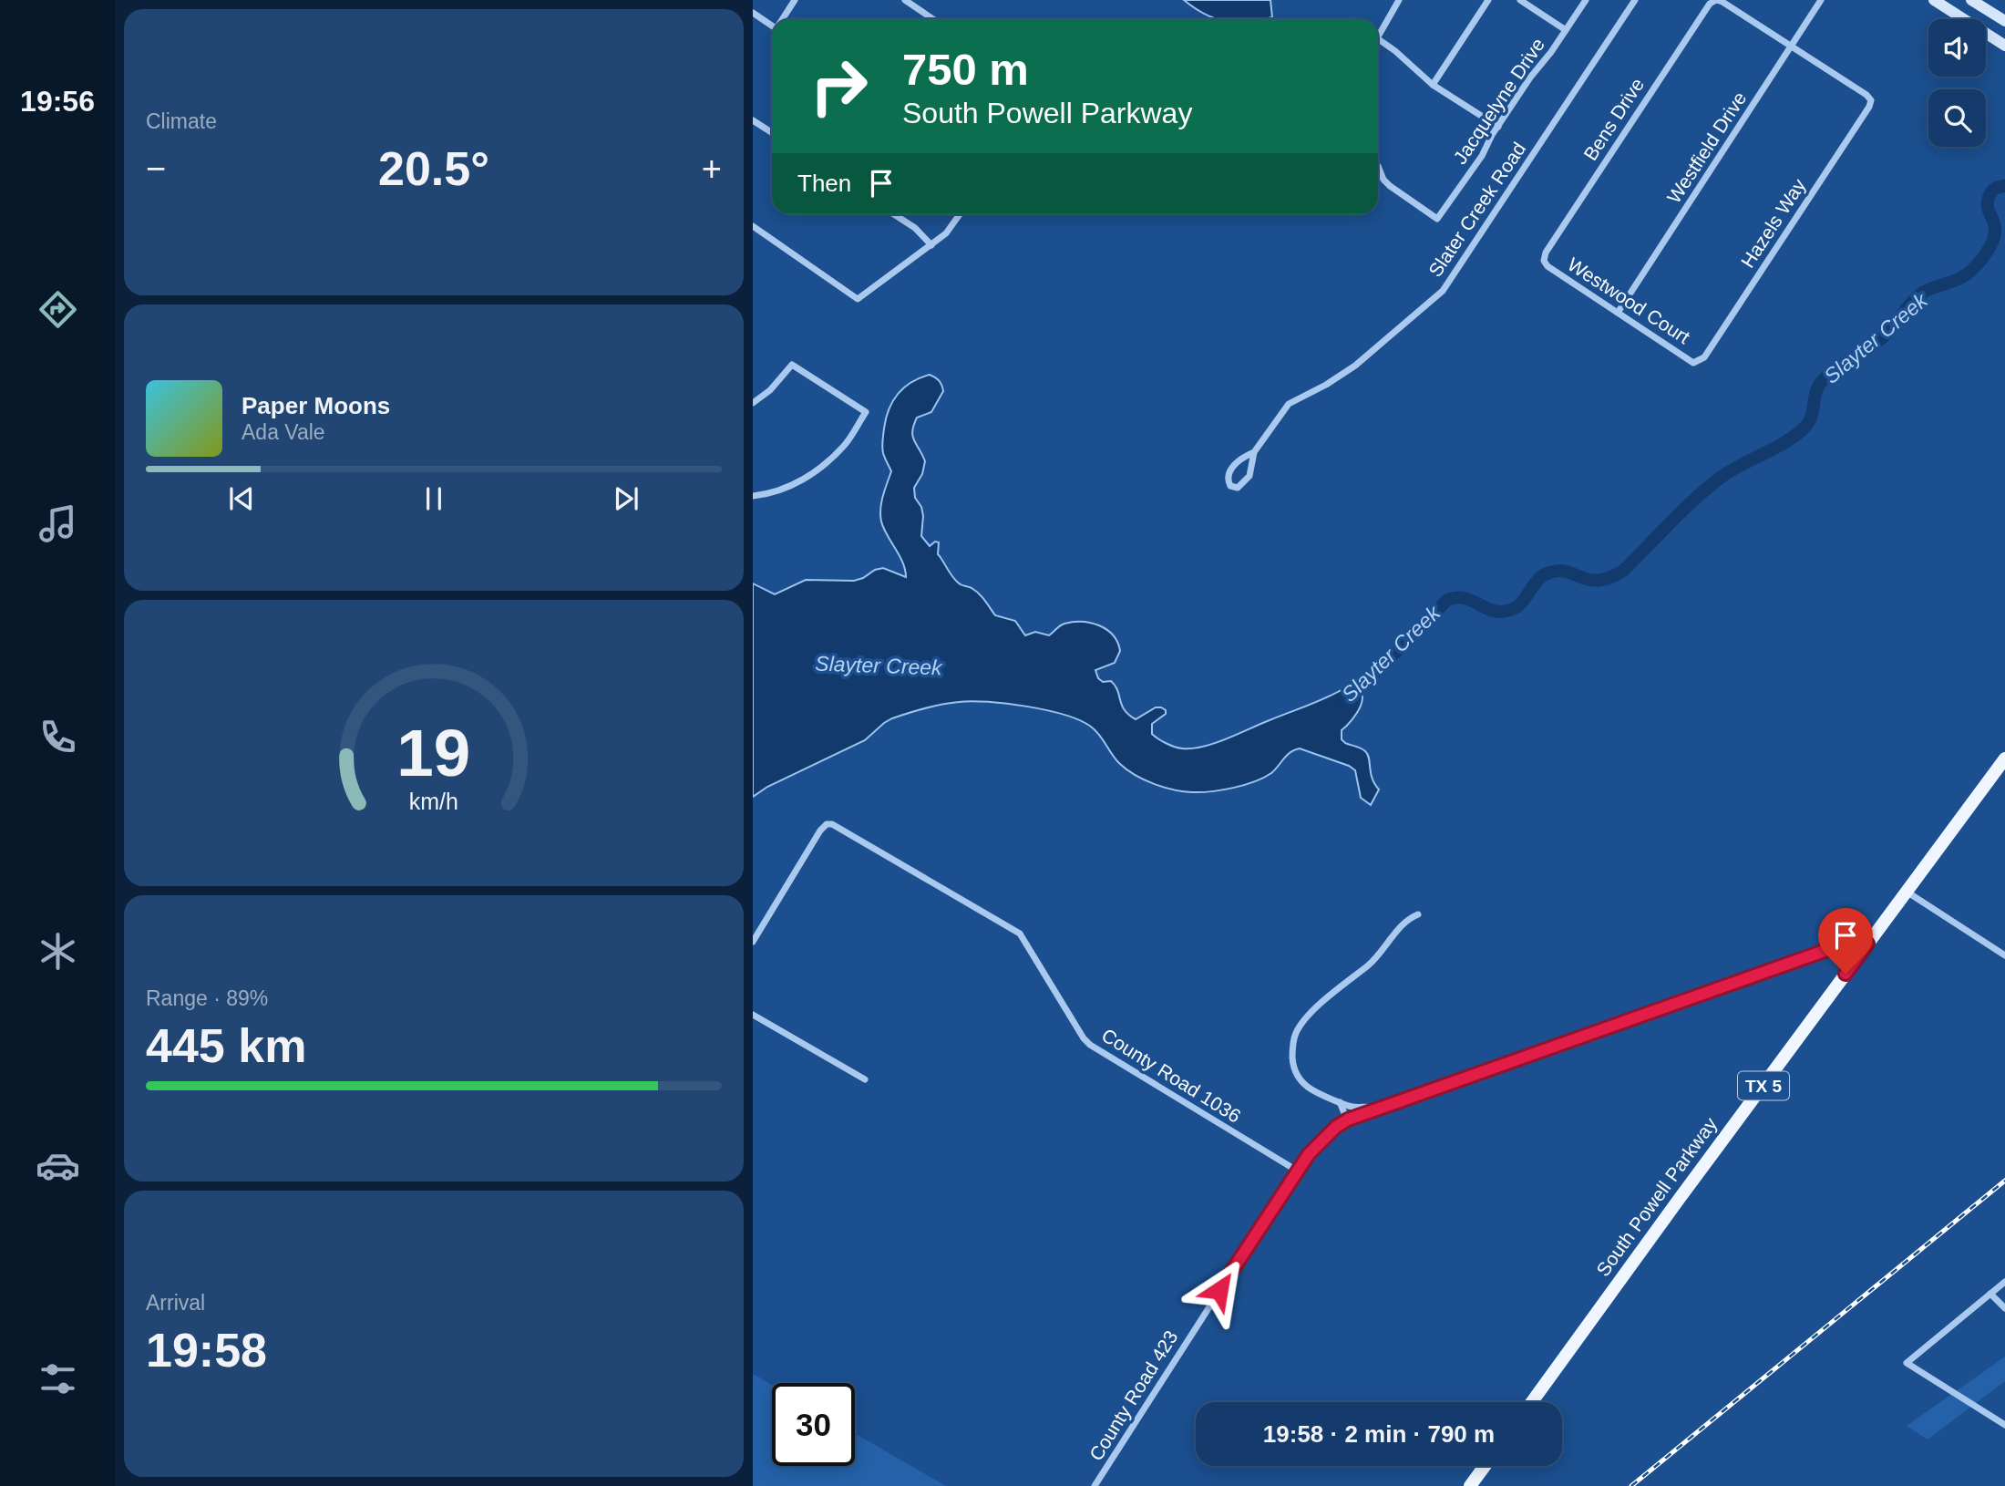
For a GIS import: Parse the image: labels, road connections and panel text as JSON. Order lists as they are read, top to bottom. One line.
{"streets":{"main road":["TX 5","South Powell Parkway"],"street":["Jacquelyne Drive","Bens Drive","Westfield Drive","Slater Creek Road","Hazels Way","Westwood Court","County Road 1036","County Road 423"]},"crossings":[["Bens Drive","Westwood Court"],["Westfield Drive","Hazels Way"],["Westfield Drive","Westwood Court"],["Hazels Way","Westwood Court"],["County Road 1036","County Road 423"],["South Powell Parkway","County Road 423"]],"water":["Slayter Creek"],"page":{"tabs":"19:56","tile":["Climate",["Range · 89%","445 km"],["Arrival","19:58"]],"turn":["750 m","South Powell Parkway"],"heat":["−","20.5°","+"],"then":"Then","song":["Paper Moons","Ada Vale"],"limit":"30","trip":"19:58 · 2 min · 790 m","gauge":["19","km/h"]}}
